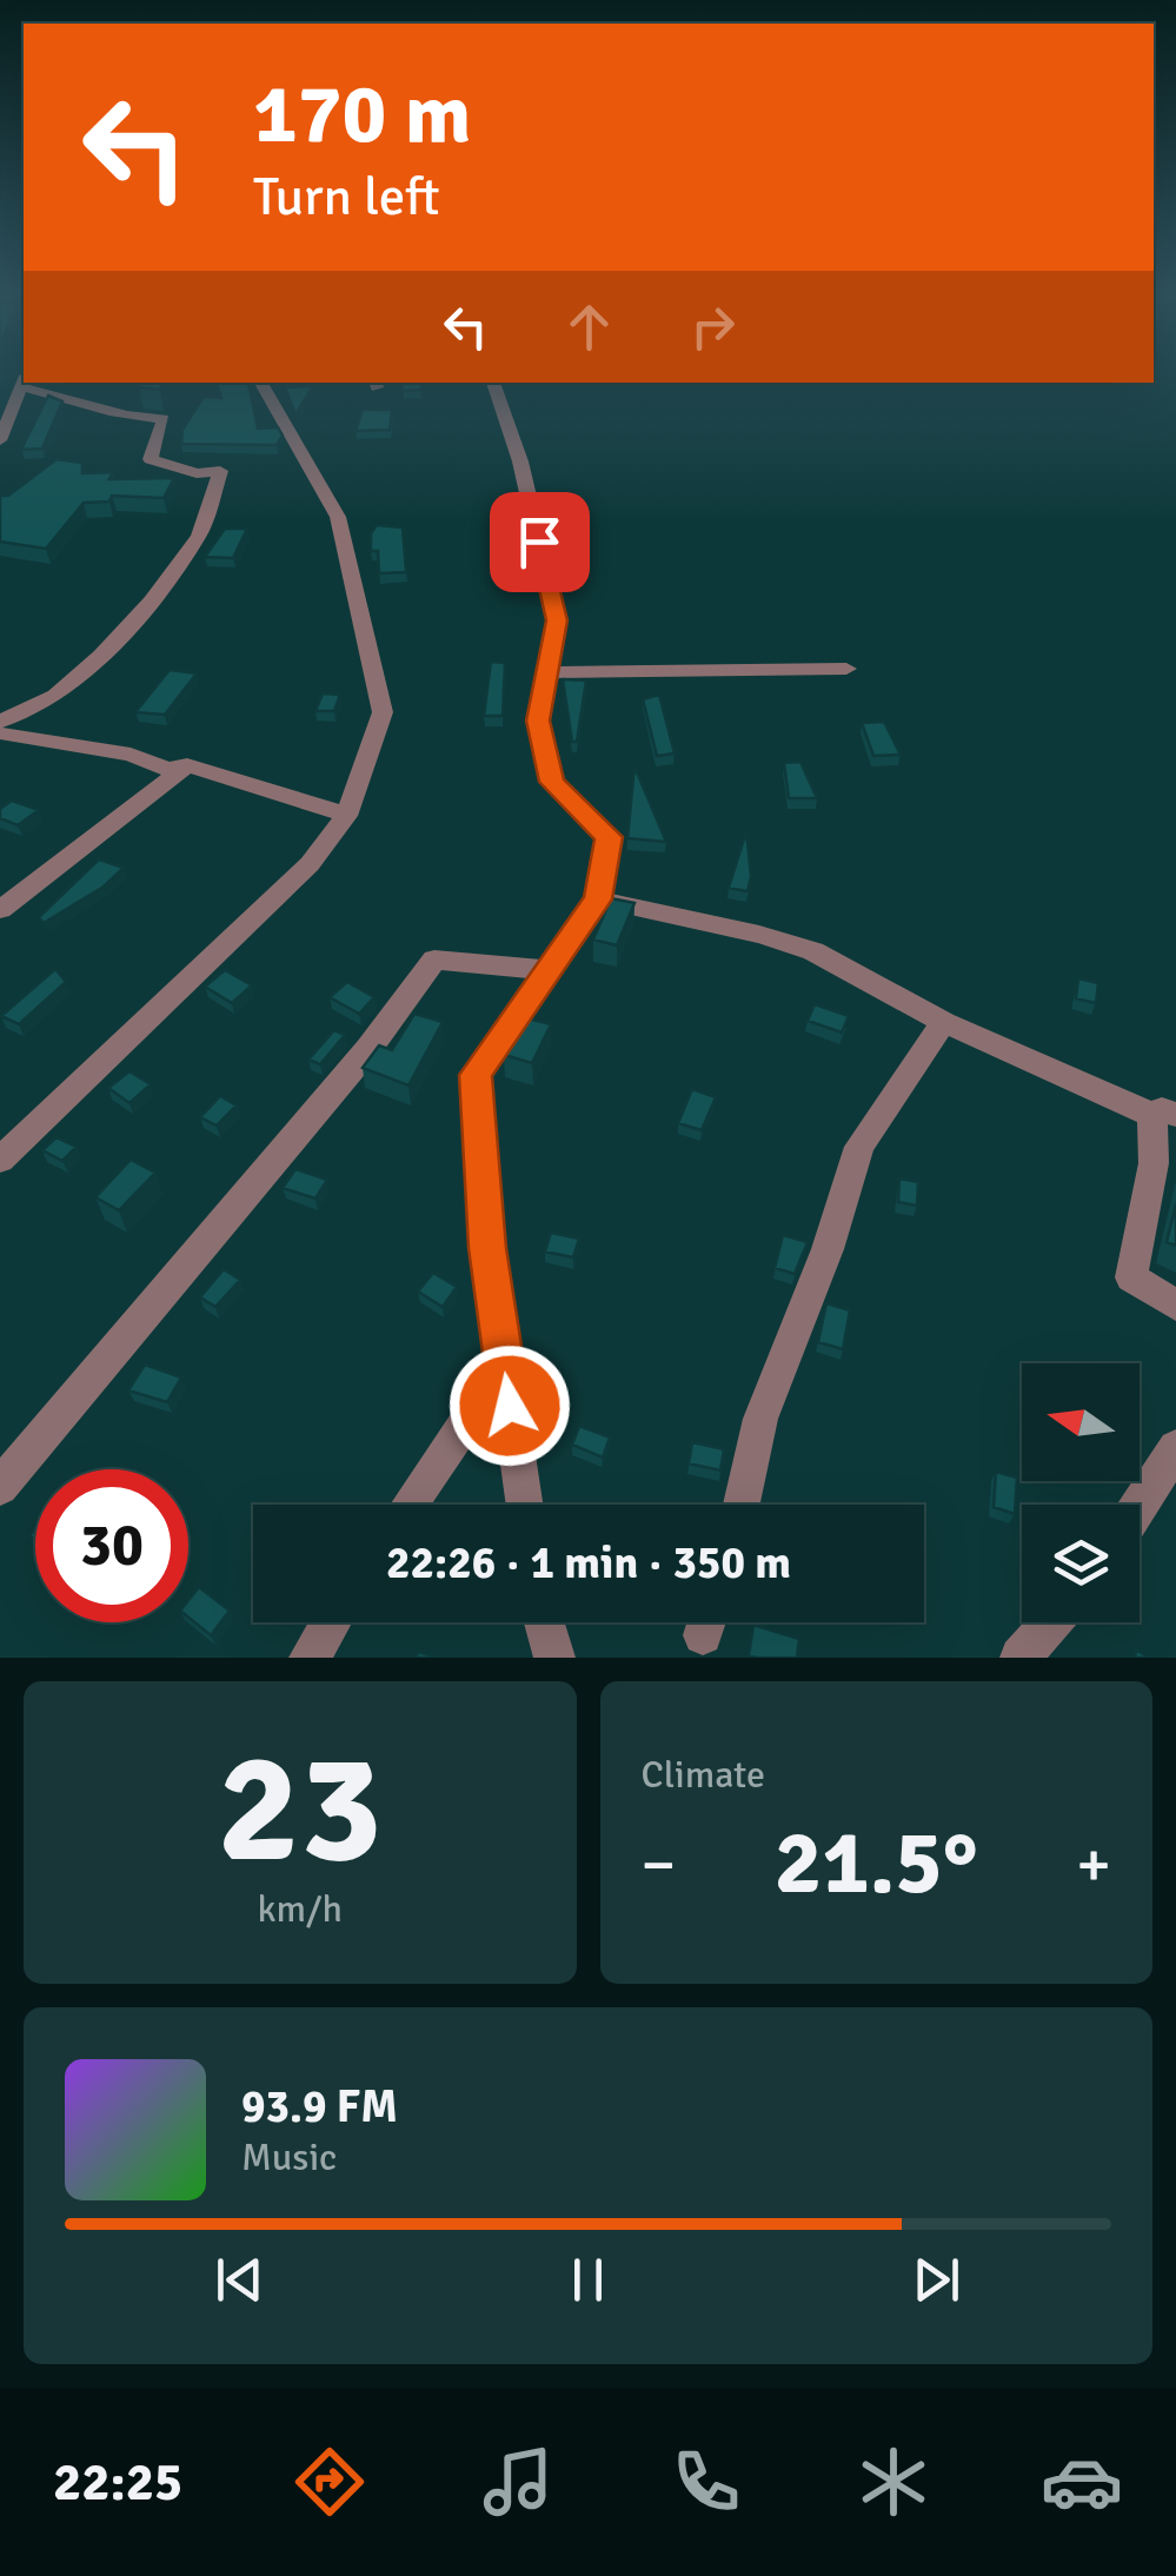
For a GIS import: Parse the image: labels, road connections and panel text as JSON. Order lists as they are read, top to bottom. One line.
{"north":"left","page":{"turn":["170 m","Turn left"],"limit":"30","trip":"22:26 · 1 min · 350 m","tile":[["23","km/h"],"Climate"],"heat":["−","21.5°","+"],"song":["93.9 FM","Music"],"tabs":"22:25"}}
